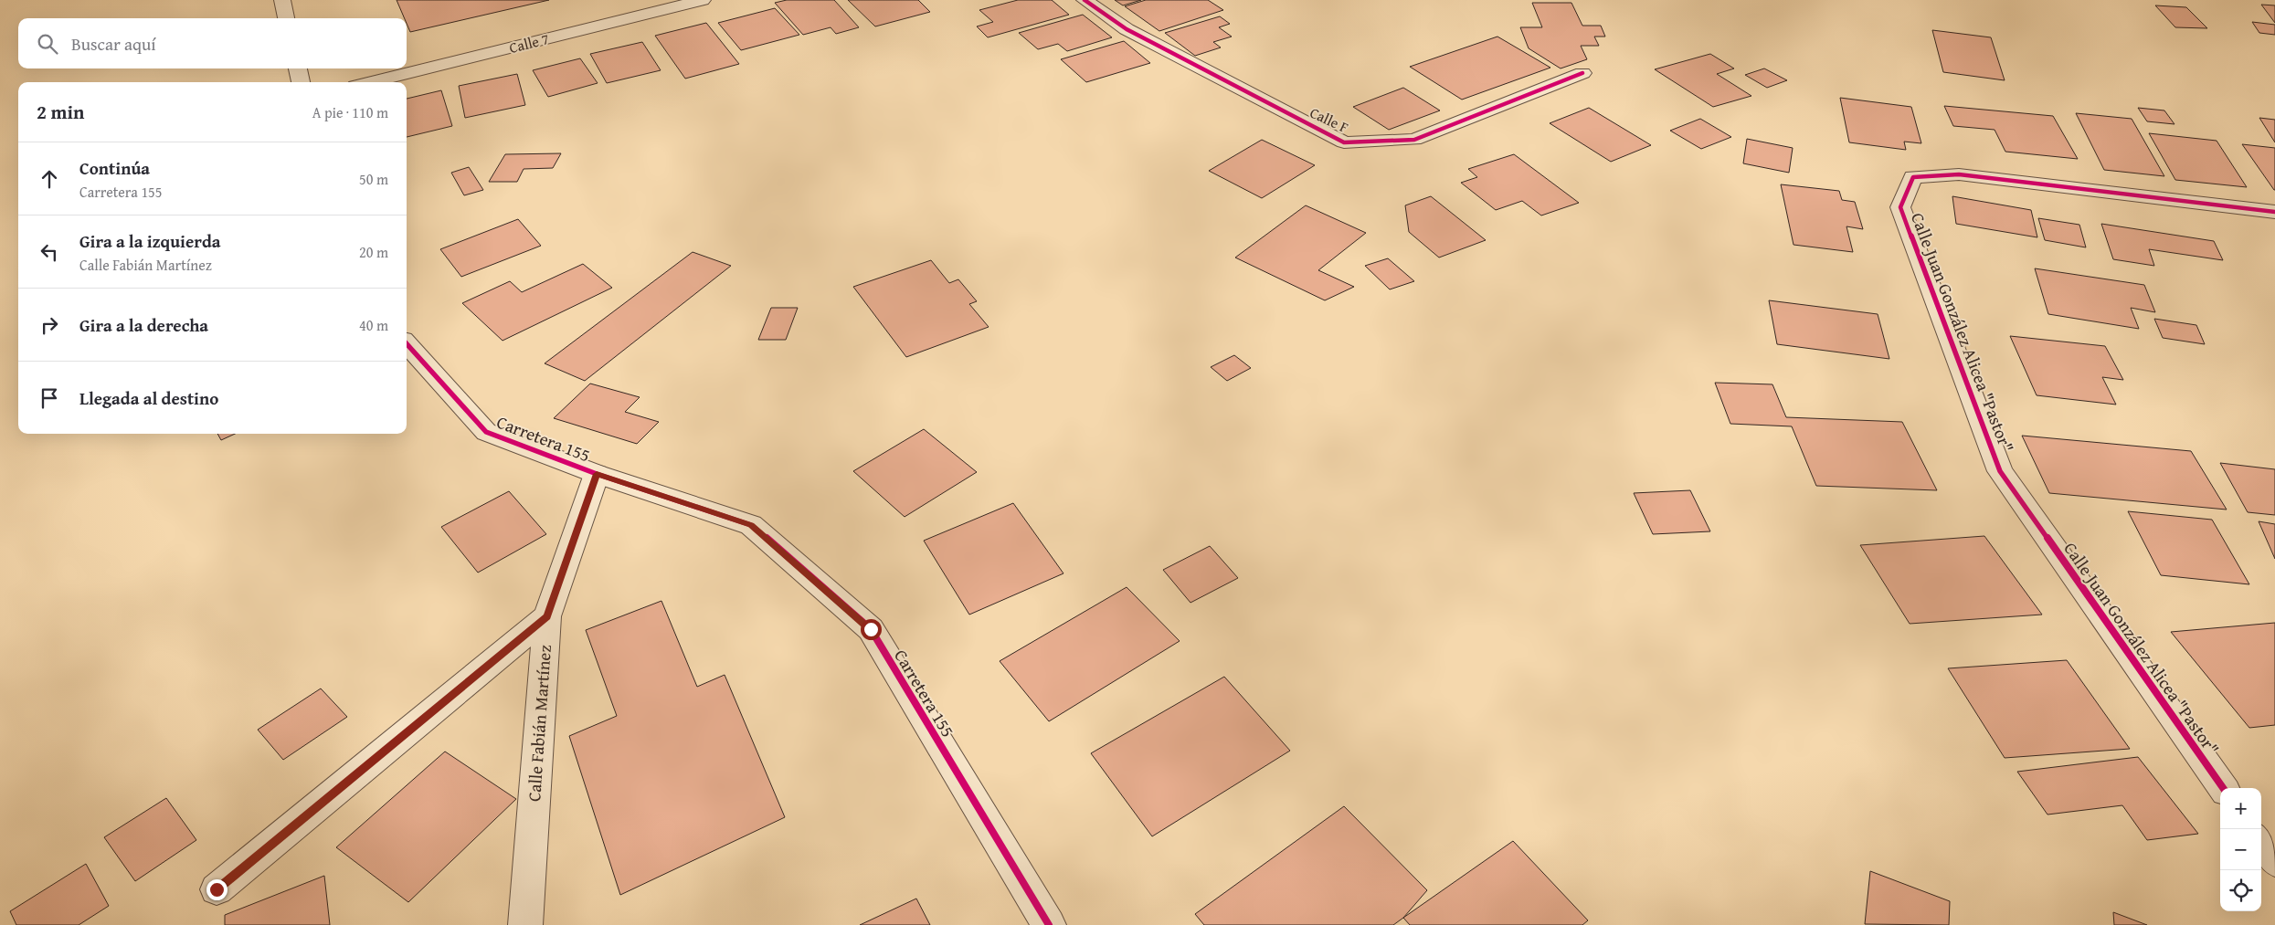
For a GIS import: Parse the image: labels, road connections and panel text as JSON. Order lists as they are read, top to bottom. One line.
{"streets":{"street":["Calle 7","Calle F","Calle Juan González Alicea \"Pastor\"","Carretera 155","Calle Fabián Martínez"]},"crossings":[["Carretera 155","Calle Fabián Martínez"]],"page":{"search":"Buscar aquí","heading":["2 min","A pie · 110 m"],"list":[["Continúa","Carretera 155","50 m"],["Gira a la izquierda","Calle Fabián Martínez","20 m"],["Gira a la derecha","40 m"],"Llegada al destino"],"map_buttons":["+","−"]}}
